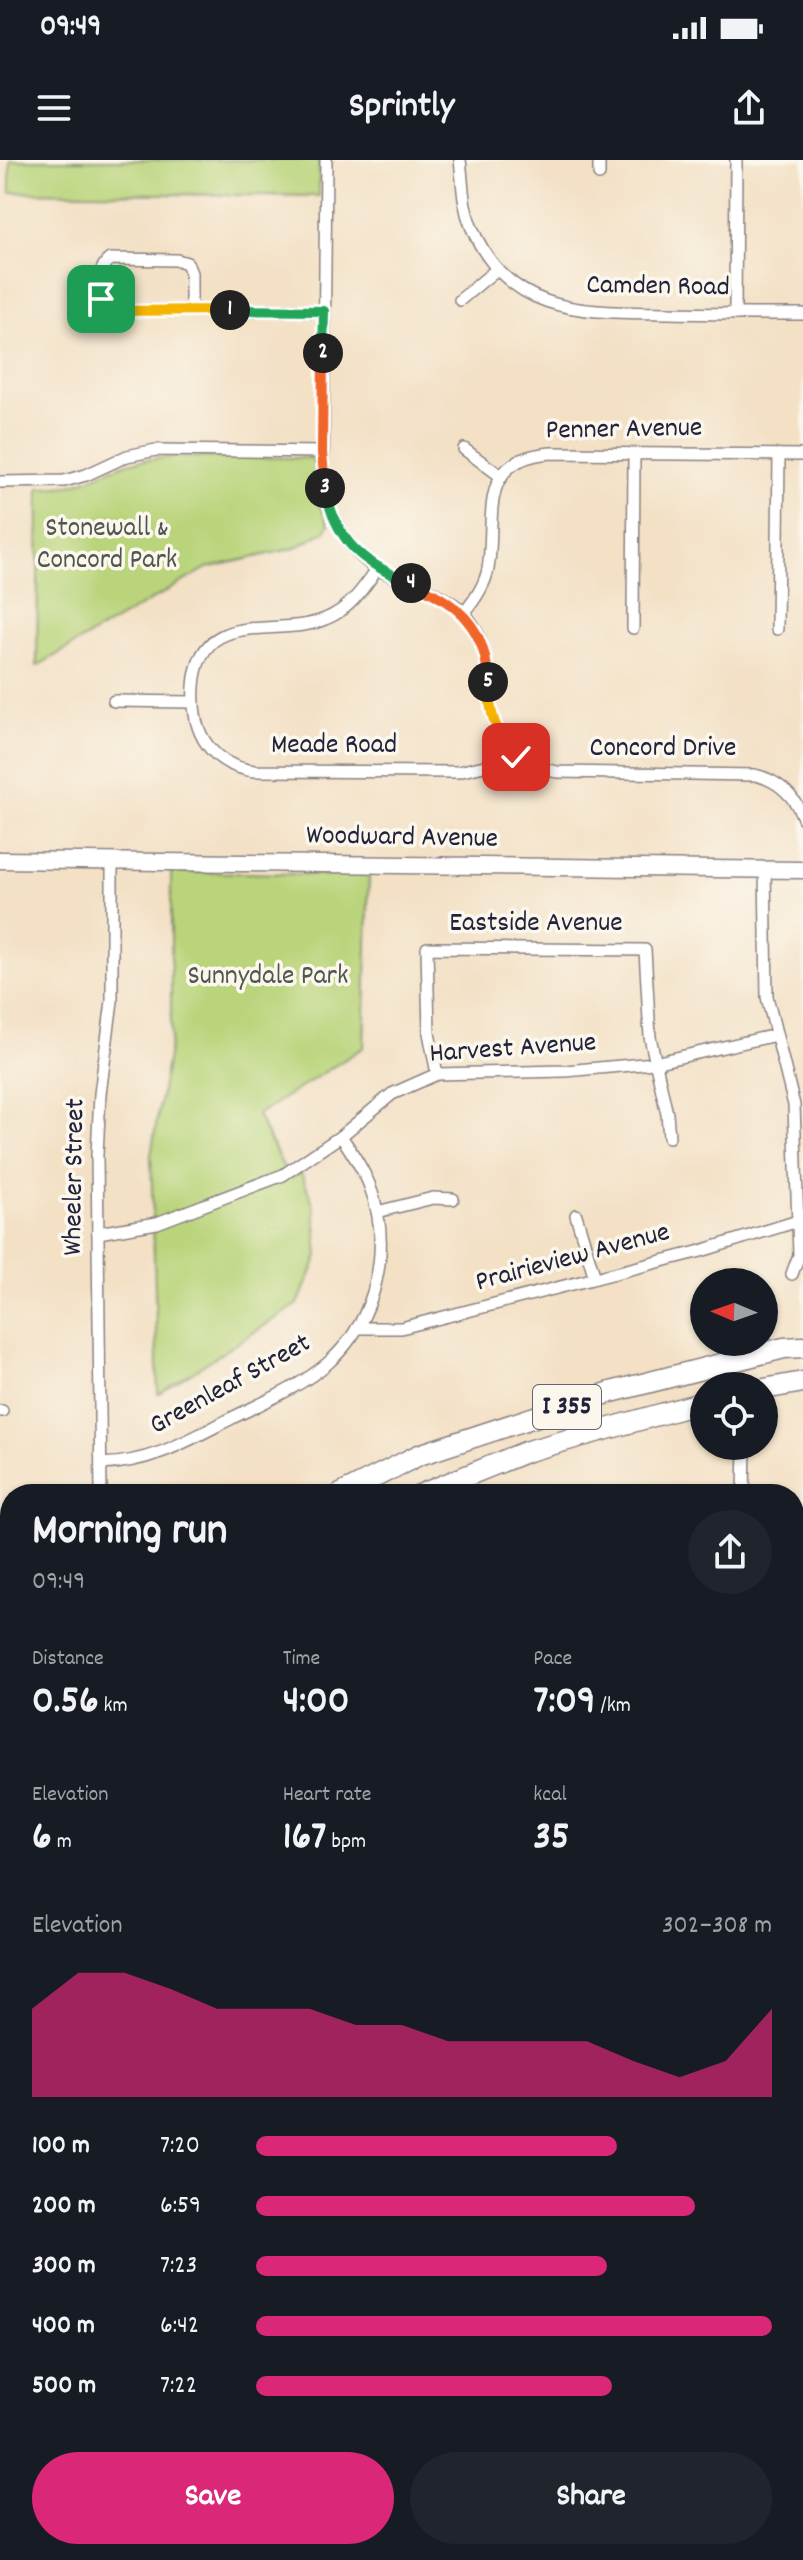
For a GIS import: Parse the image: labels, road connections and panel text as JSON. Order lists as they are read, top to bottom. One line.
{"streets":{"highway":["I 355"],"main road":["Woodward Avenue"],"street":["Camden Road","Penner Avenue","Meade Road","Concord Drive","Eastside Avenue","Harvest Avenue","Wheeler Street","Prairieview Avenue","Greenleaf Street"]},"crossings":[["Meade Road","Concord Drive"],["Woodward Avenue","Wheeler Street"],["Eastside Avenue","Harvest Avenue"],["Harvest Avenue","Wheeler Street"],["Harvest Avenue","Greenleaf Street"],["Wheeler Street","Greenleaf Street"],["Prairieview Avenue","Greenleaf Street"]],"parks":["Stonewall & Concord Park","Sunnydale Park"],"north":"left","page":{"status":"09:49","header":"Sprintly","pins":["1","2","3","4","5"],"heading":["Morning run","09:49"],"stats":[["Distance","0.56 km"],["Time","4:00"],["Pace","7:09 /km"],["Elevation","6 m"],["Heart rate","167 bpm"],["kcal","35"]],"chart":["Elevation","302–308 m"],"list":[{"name":"100 m","note":"7:20"},{"name":"200 m","note":"6:59"},{"name":"300 m","note":"7:23"},{"name":"400 m","note":"6:42"},{"name":"500 m","note":"7:22"}],"buttons":["Save","Share"]}}
